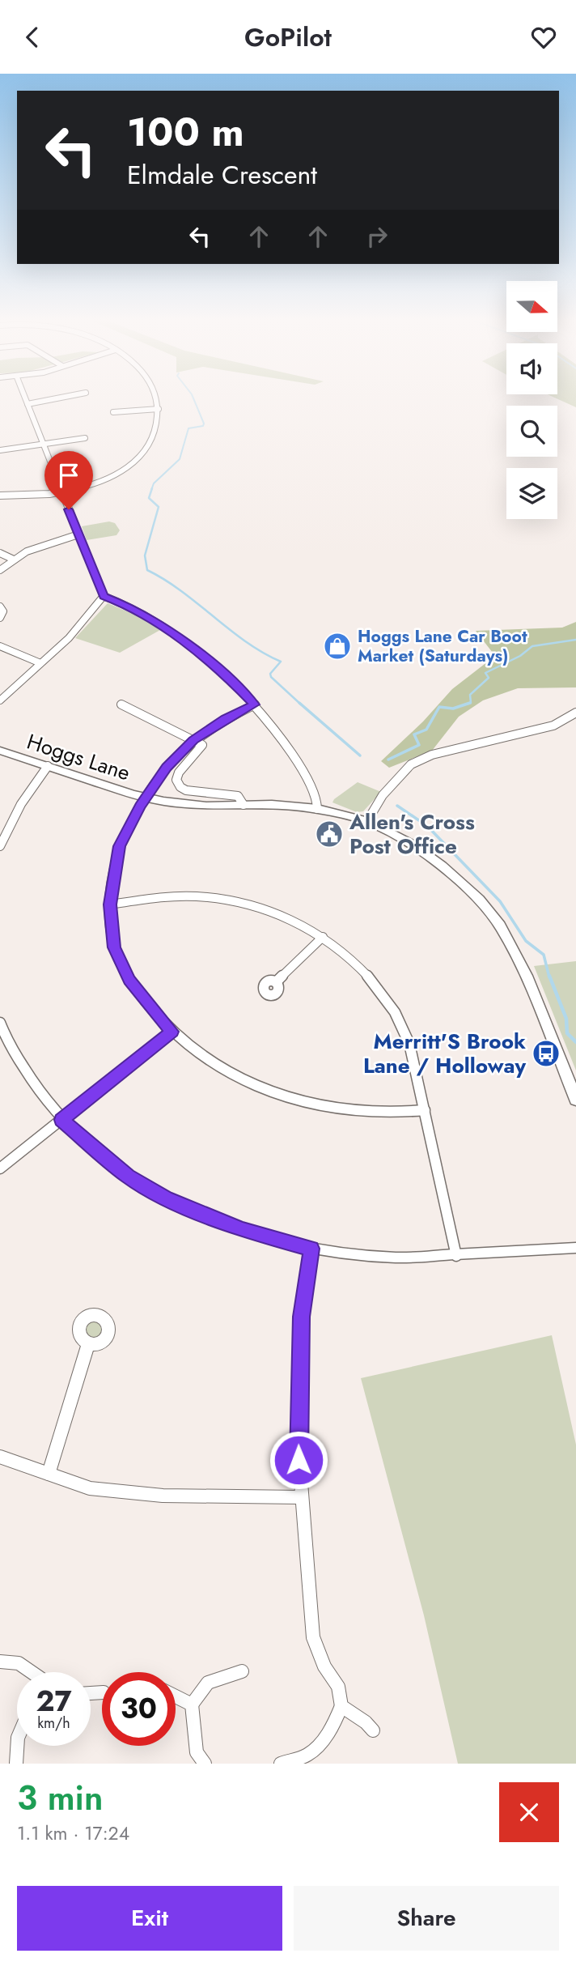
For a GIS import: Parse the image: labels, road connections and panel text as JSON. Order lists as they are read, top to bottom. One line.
{"streets":{"street":["Hoggs Lane"]},"places":{"shop":["Hoggs Lane Car Boot Market (Saturdays)"],"public building":["Allen's Cross Post Office"],"bus stop":["Merritt'S Brook Lane / Holloway"]},"north":"right","page":{"header":"GoPilot","turn":["100 m","Elmdale Crescent"],"speed":"27 km/h","limit":"30","heading":["3 min","1.1 km · 17:24"],"buttons":["Exit","Share"]}}
